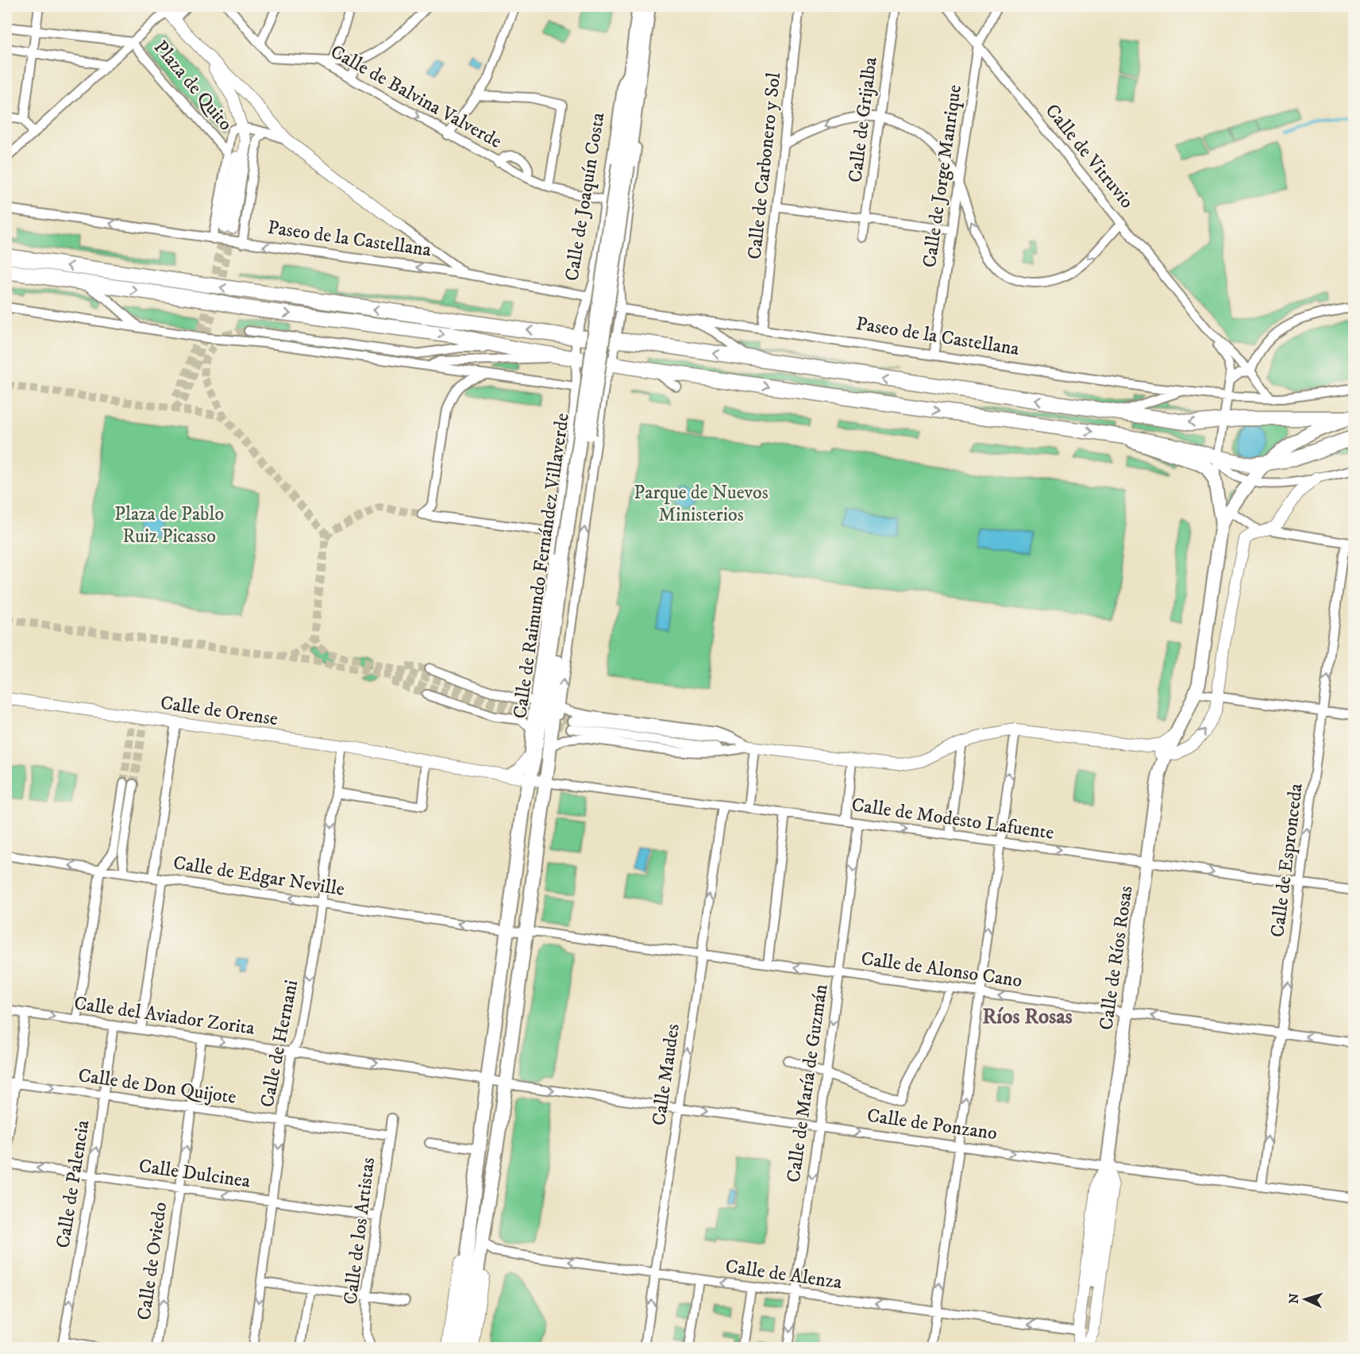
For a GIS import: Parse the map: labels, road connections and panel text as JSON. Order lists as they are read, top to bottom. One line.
{"streets":{"highway":["Paseo de la Castellana"],"main road":["Calle de Joaquín Costa","Calle de Raimundo Fernández Villaverde","Calle de Ríos Rosas"],"street":["Plaza de Quito","Calle de Balvina Valverde","Calle de Grijalba","Calle de Vitruvio","Calle de Carbonero y Sol","Calle de Jorge Manrique","Calle de Orense","Calle de Modesto Lafuente","Calle de Espronceda","Calle de Edgar Neville","Calle de Alonso Cano","Calle del Aviador Zorita","Calle de Hernani","Calle Maudes","Calle de María de Guzmán","Calle de Don Quijote","Calle de Ponzano","Calle Dulcinea","Calle de Palencia","Calle de los Artistas","Calle de Oviedo","Calle de Alenza"]},"crossings":[["Calle de Balvina Valverde","Calle de Joaquín Costa"],["Calle de Vitruvio","Calle de Jorge Manrique"],["Calle de Vitruvio","Paseo de la Castellana"],["Calle de Carbonero y Sol","Paseo de la Castellana"],["Calle de Jorge Manrique","Paseo de la Castellana"],["Calle de Joaquín Costa","Paseo de la Castellana"],["Calle de Joaquín Costa","Calle de Raimundo Fernández Villaverde"],["Paseo de la Castellana","Calle de Raimundo Fernández Villaverde"],["Paseo de la Castellana","Calle de Ríos Rosas"],["Calle de Raimundo Fernández Villaverde","Calle de Orense"],["Calle de Raimundo Fernández Villaverde","Calle de Modesto Lafuente"],["Calle de Raimundo Fernández Villaverde","Calle de Edgar Neville"],["Calle de Raimundo Fernández Villaverde","Calle de Alonso Cano"],["Calle de Raimundo Fernández Villaverde","Calle del Aviador Zorita"],["Calle de Raimundo Fernández Villaverde","Calle de Ponzano"],["Calle de Raimundo Fernández Villaverde","Calle de Alenza"],["Calle de Orense","Calle de Modesto Lafuente"],["Calle de Orense","Calle de Hernani"],["Calle de Modesto Lafuente","Calle de Espronceda"],["Calle de Modesto Lafuente","Calle de Ríos Rosas"],["Calle de Modesto Lafuente","Calle Maudes"],["Calle de Modesto Lafuente","Calle de María de Guzmán"],["Calle de Espronceda","Calle de Alonso Cano"],["Calle de Espronceda","Calle de Ponzano"],["Calle de Edgar Neville","Calle de Hernani"],["Calle de Ríos Rosas","Calle de Alonso Cano"],["Calle de Ríos Rosas","Calle de Ponzano"],["Calle de Ríos Rosas","Calle de Alenza"],["Calle de Alonso Cano","Calle Maudes"],["Calle de Alonso Cano","Calle de María de Guzmán"],["Calle del Aviador Zorita","Calle de Hernani"],["Calle del Aviador Zorita","Calle de Palencia"],["Calle del Aviador Zorita","Calle de Oviedo"],["Calle de Hernani","Calle de Don Quijote"],["Calle de Hernani","Calle Dulcinea"],["Calle Maudes","Calle de Ponzano"],["Calle Maudes","Calle de Alenza"],["Calle de María de Guzmán","Calle de Ponzano"],["Calle de María de Guzmán","Calle de Alenza"],["Calle de Don Quijote","Calle de Palencia"],["Calle de Don Quijote","Calle de los Artistas"],["Calle de Don Quijote","Calle de Oviedo"],["Calle Dulcinea","Calle de Palencia"],["Calle Dulcinea","Calle de los Artistas"],["Calle Dulcinea","Calle de Oviedo"]],"one_way":["Calle de Modesto Lafuente","Calle de Espronceda","Calle de Edgar Neville","Calle de Alonso Cano","Calle del Aviador Zorita","Calle de Hernani","Calle de Ponzano","Calle Dulcinea","Calle de Palencia","Calle de Oviedo","Calle de Alenza"],"districts":["Ríos Rosas"],"parks":["Parque de Nuevos Ministerios","Plaza de Pablo Ruiz Picasso"],"north":"left"}
